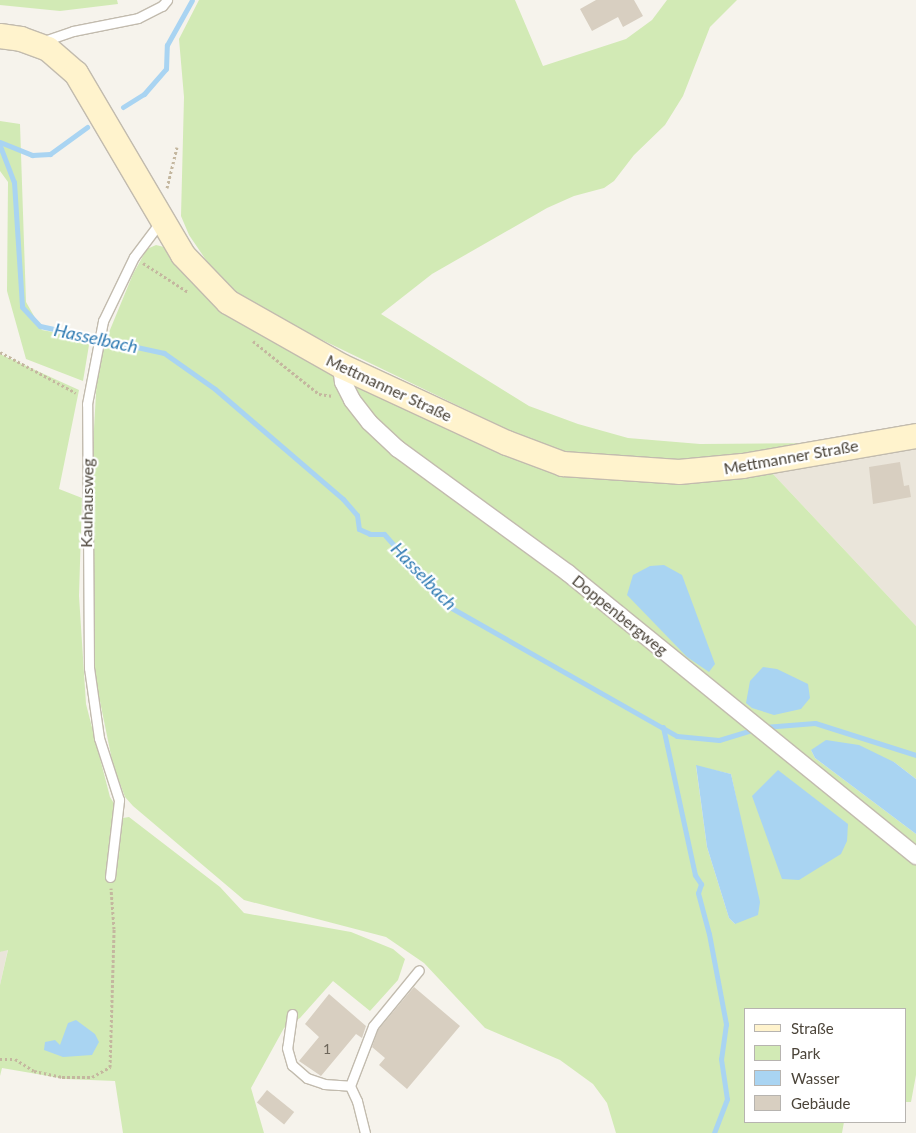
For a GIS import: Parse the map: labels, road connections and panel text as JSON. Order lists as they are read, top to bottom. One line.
{"streets":{"main road":["Mettmanner Straße"],"street":["Doppenbergweg"],"lane":["Kauhausweg"]},"crossings":[["Mettmanner Straße","Kauhausweg"],["Mettmanner Straße","Doppenbergweg"]],"water":["Hasselbach"],"house_numbers":["1"],"legend":["Straße","Park","Wasser","Gebäude"]}
